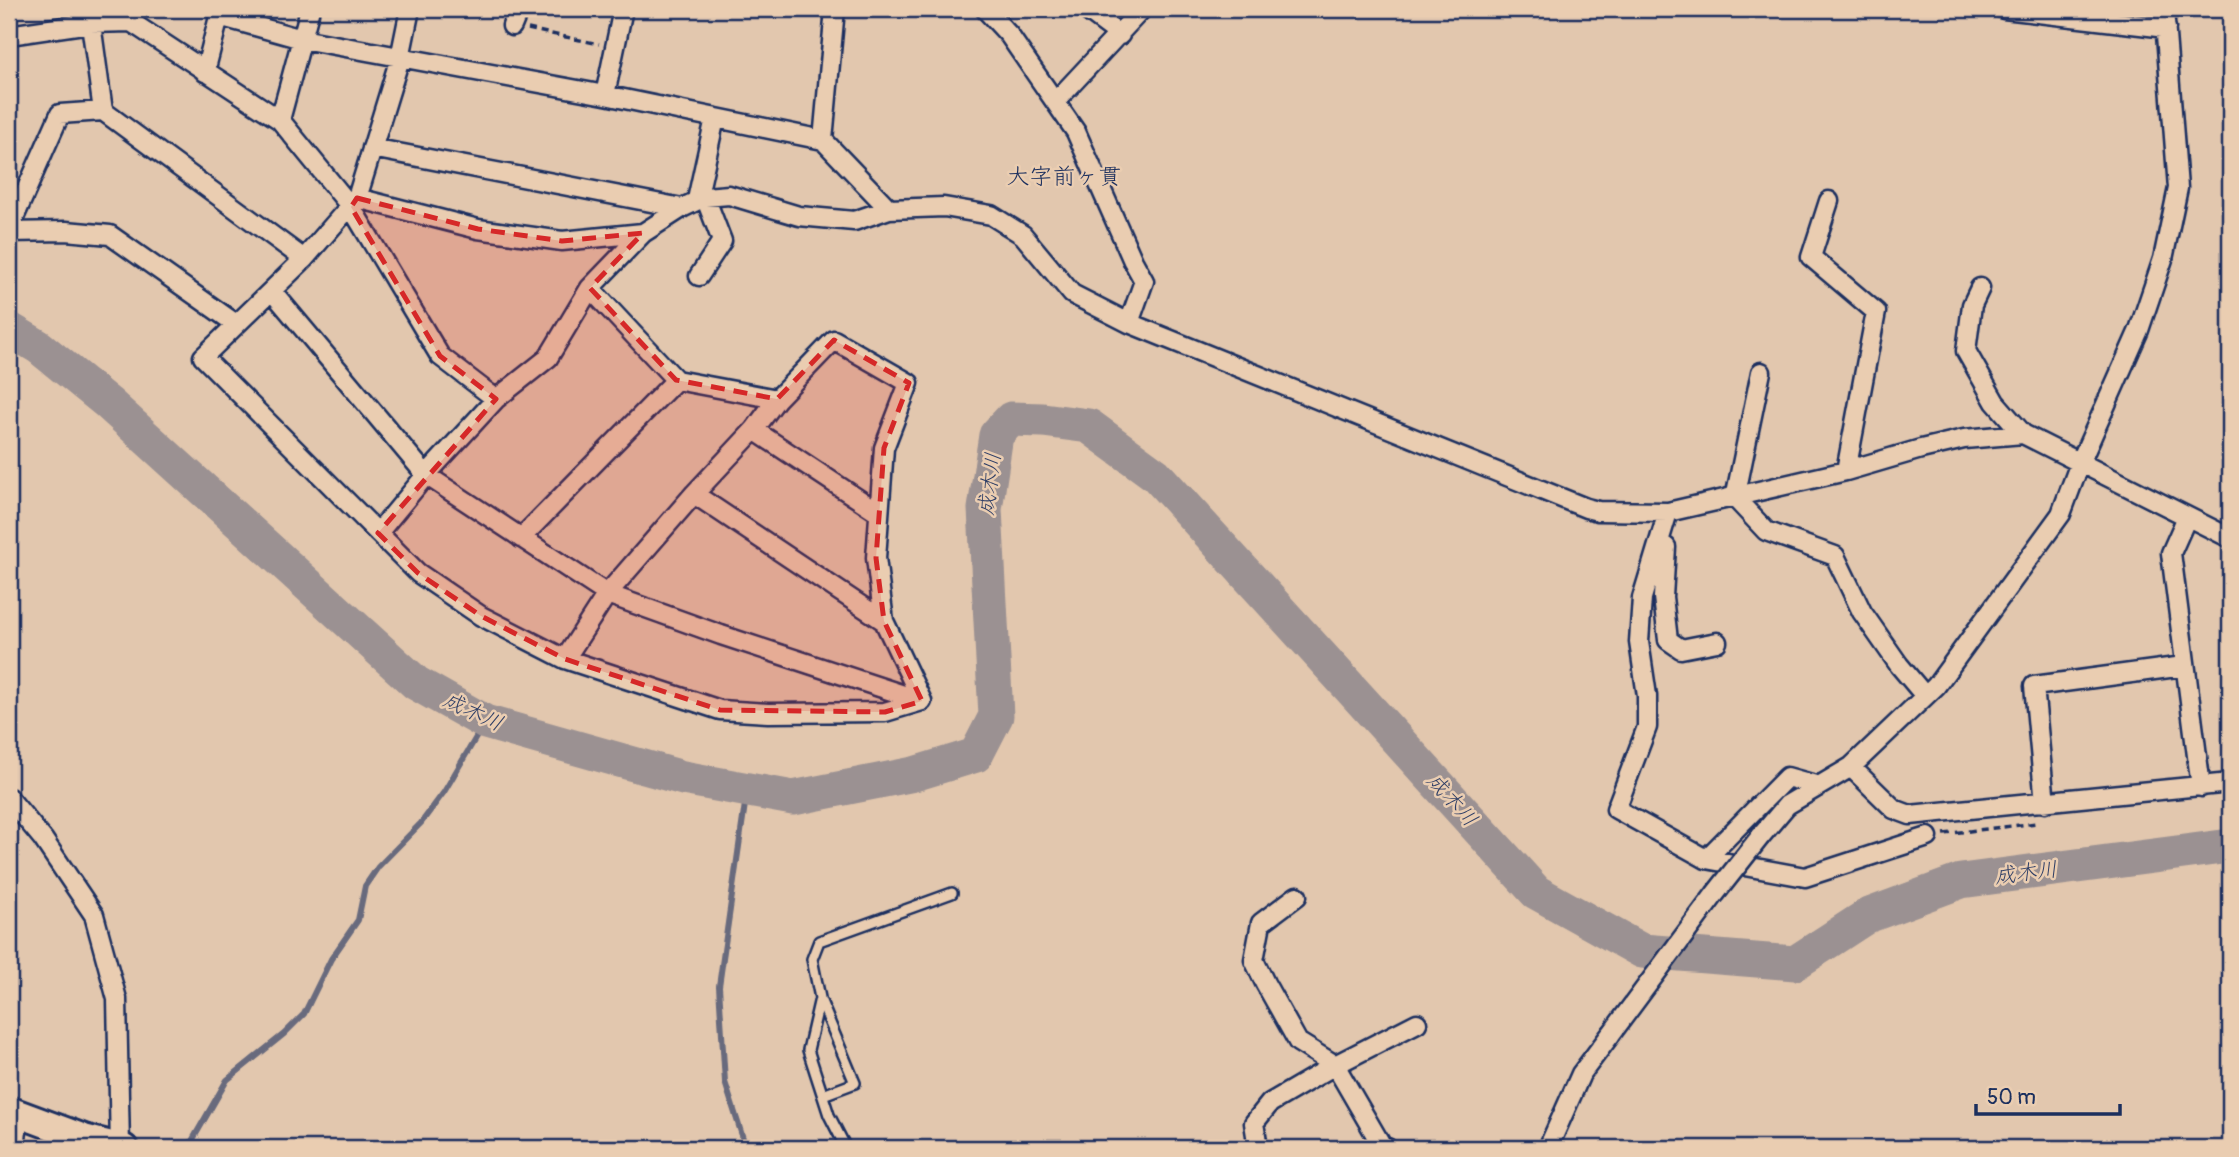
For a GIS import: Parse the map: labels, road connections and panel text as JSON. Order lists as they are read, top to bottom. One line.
{"districts":["大字前ヶ貫"],"water":["成木川"],"scale_bar":"50 m"}
